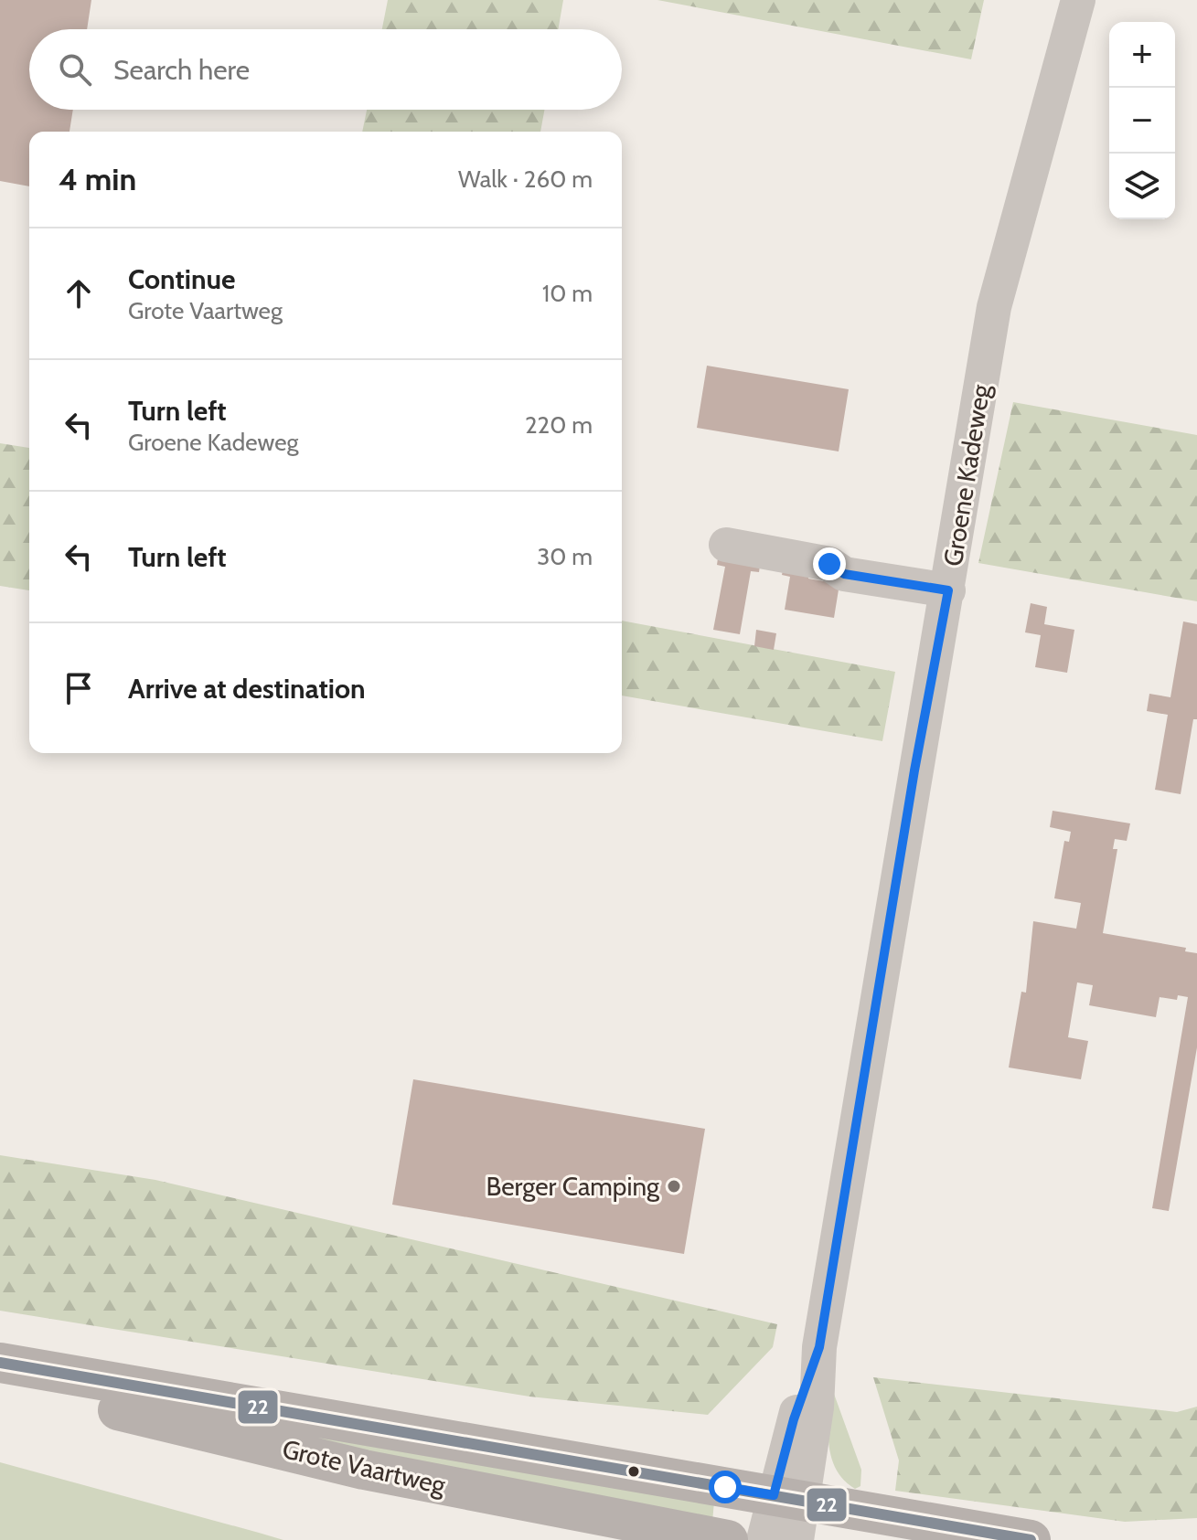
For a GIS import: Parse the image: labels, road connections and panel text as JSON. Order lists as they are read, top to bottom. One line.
{"streets":{"main road":["Grote Vaartweg"],"street":["Groene Kadeweg"]},"crossings":[["Groene Kadeweg","Grote Vaartweg"]],"places":["Berger Camping"],"lines":["transit line 22"],"page":{"map_buttons":["+","−"],"search":"Search here","heading":["4 min","Walk · 260 m"],"list":[["Continue","Grote Vaartweg","10 m"],["Turn left","Groene Kadeweg","220 m"],["Turn left","30 m"],"Arrive at destination"]}}
